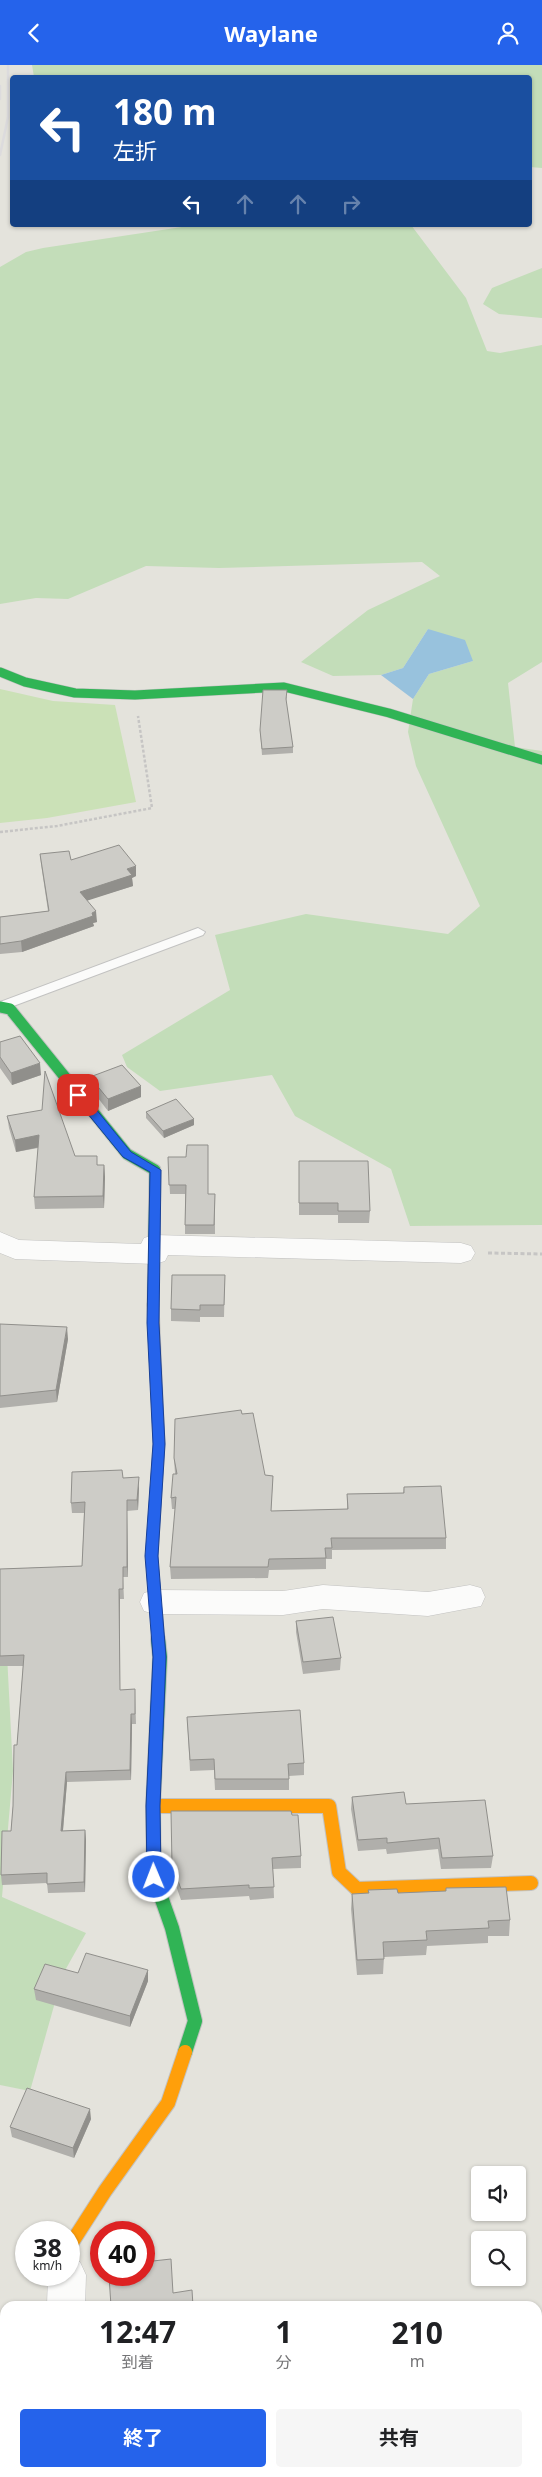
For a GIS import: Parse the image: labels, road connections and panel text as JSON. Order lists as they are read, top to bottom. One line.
{"page":{"header":"Waylane","turn":["180 m","左折"],"speed":"38 km/h","limit":"40","eta":["12:47","到着","1","分","210","m"],"buttons":["終了","共有"]}}
